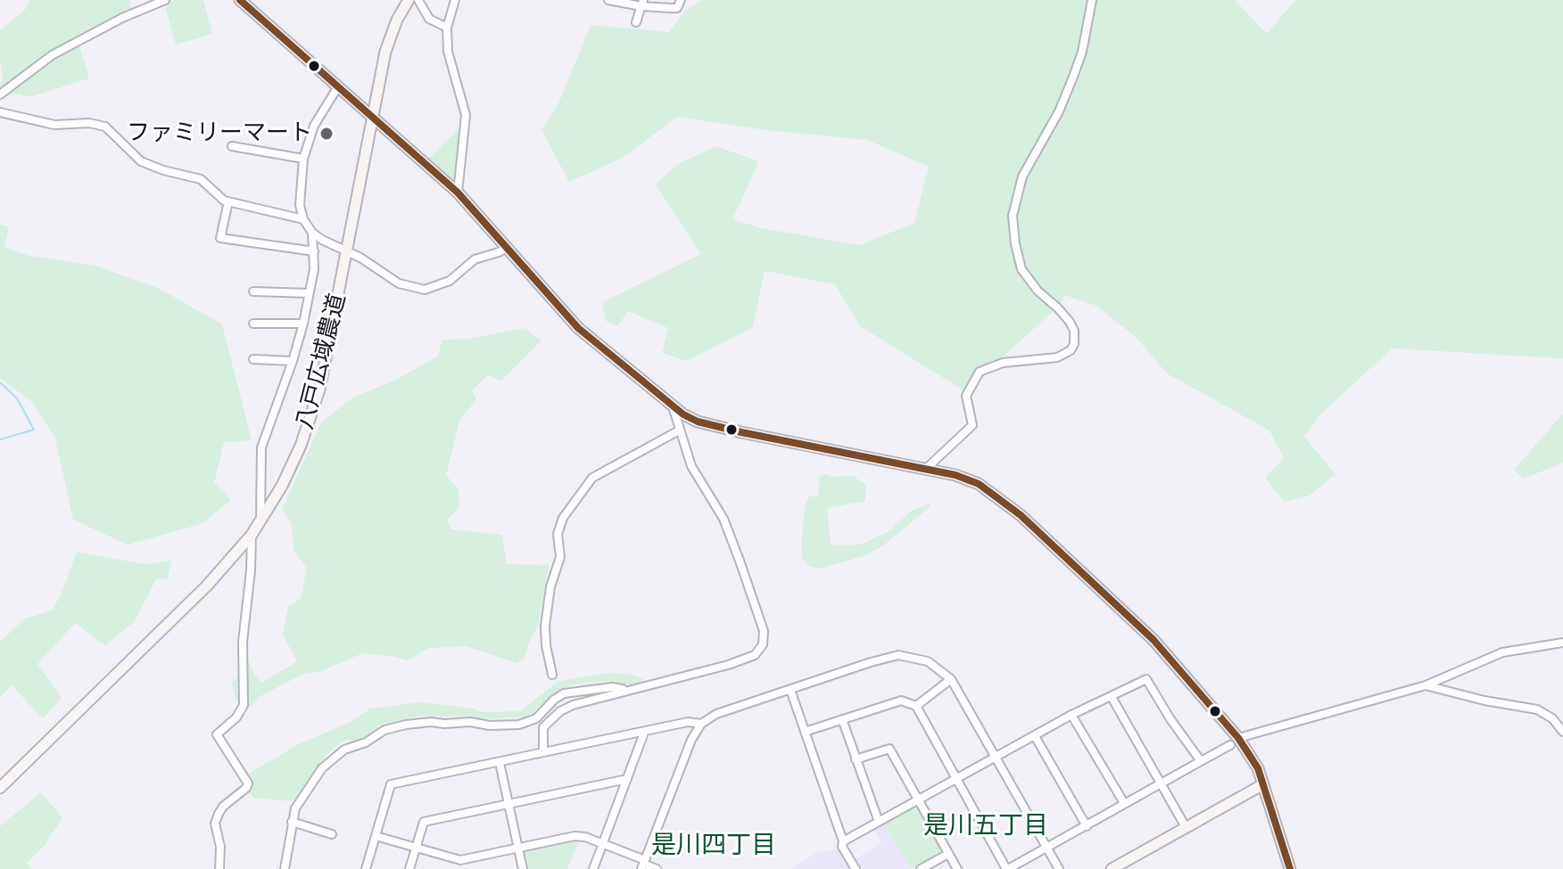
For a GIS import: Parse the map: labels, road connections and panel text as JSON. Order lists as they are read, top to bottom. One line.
{"streets":{"main road":["八戸広域農道"]},"districts":["是川五丁目","是川四丁目"],"places":["ファミリーマート"]}
